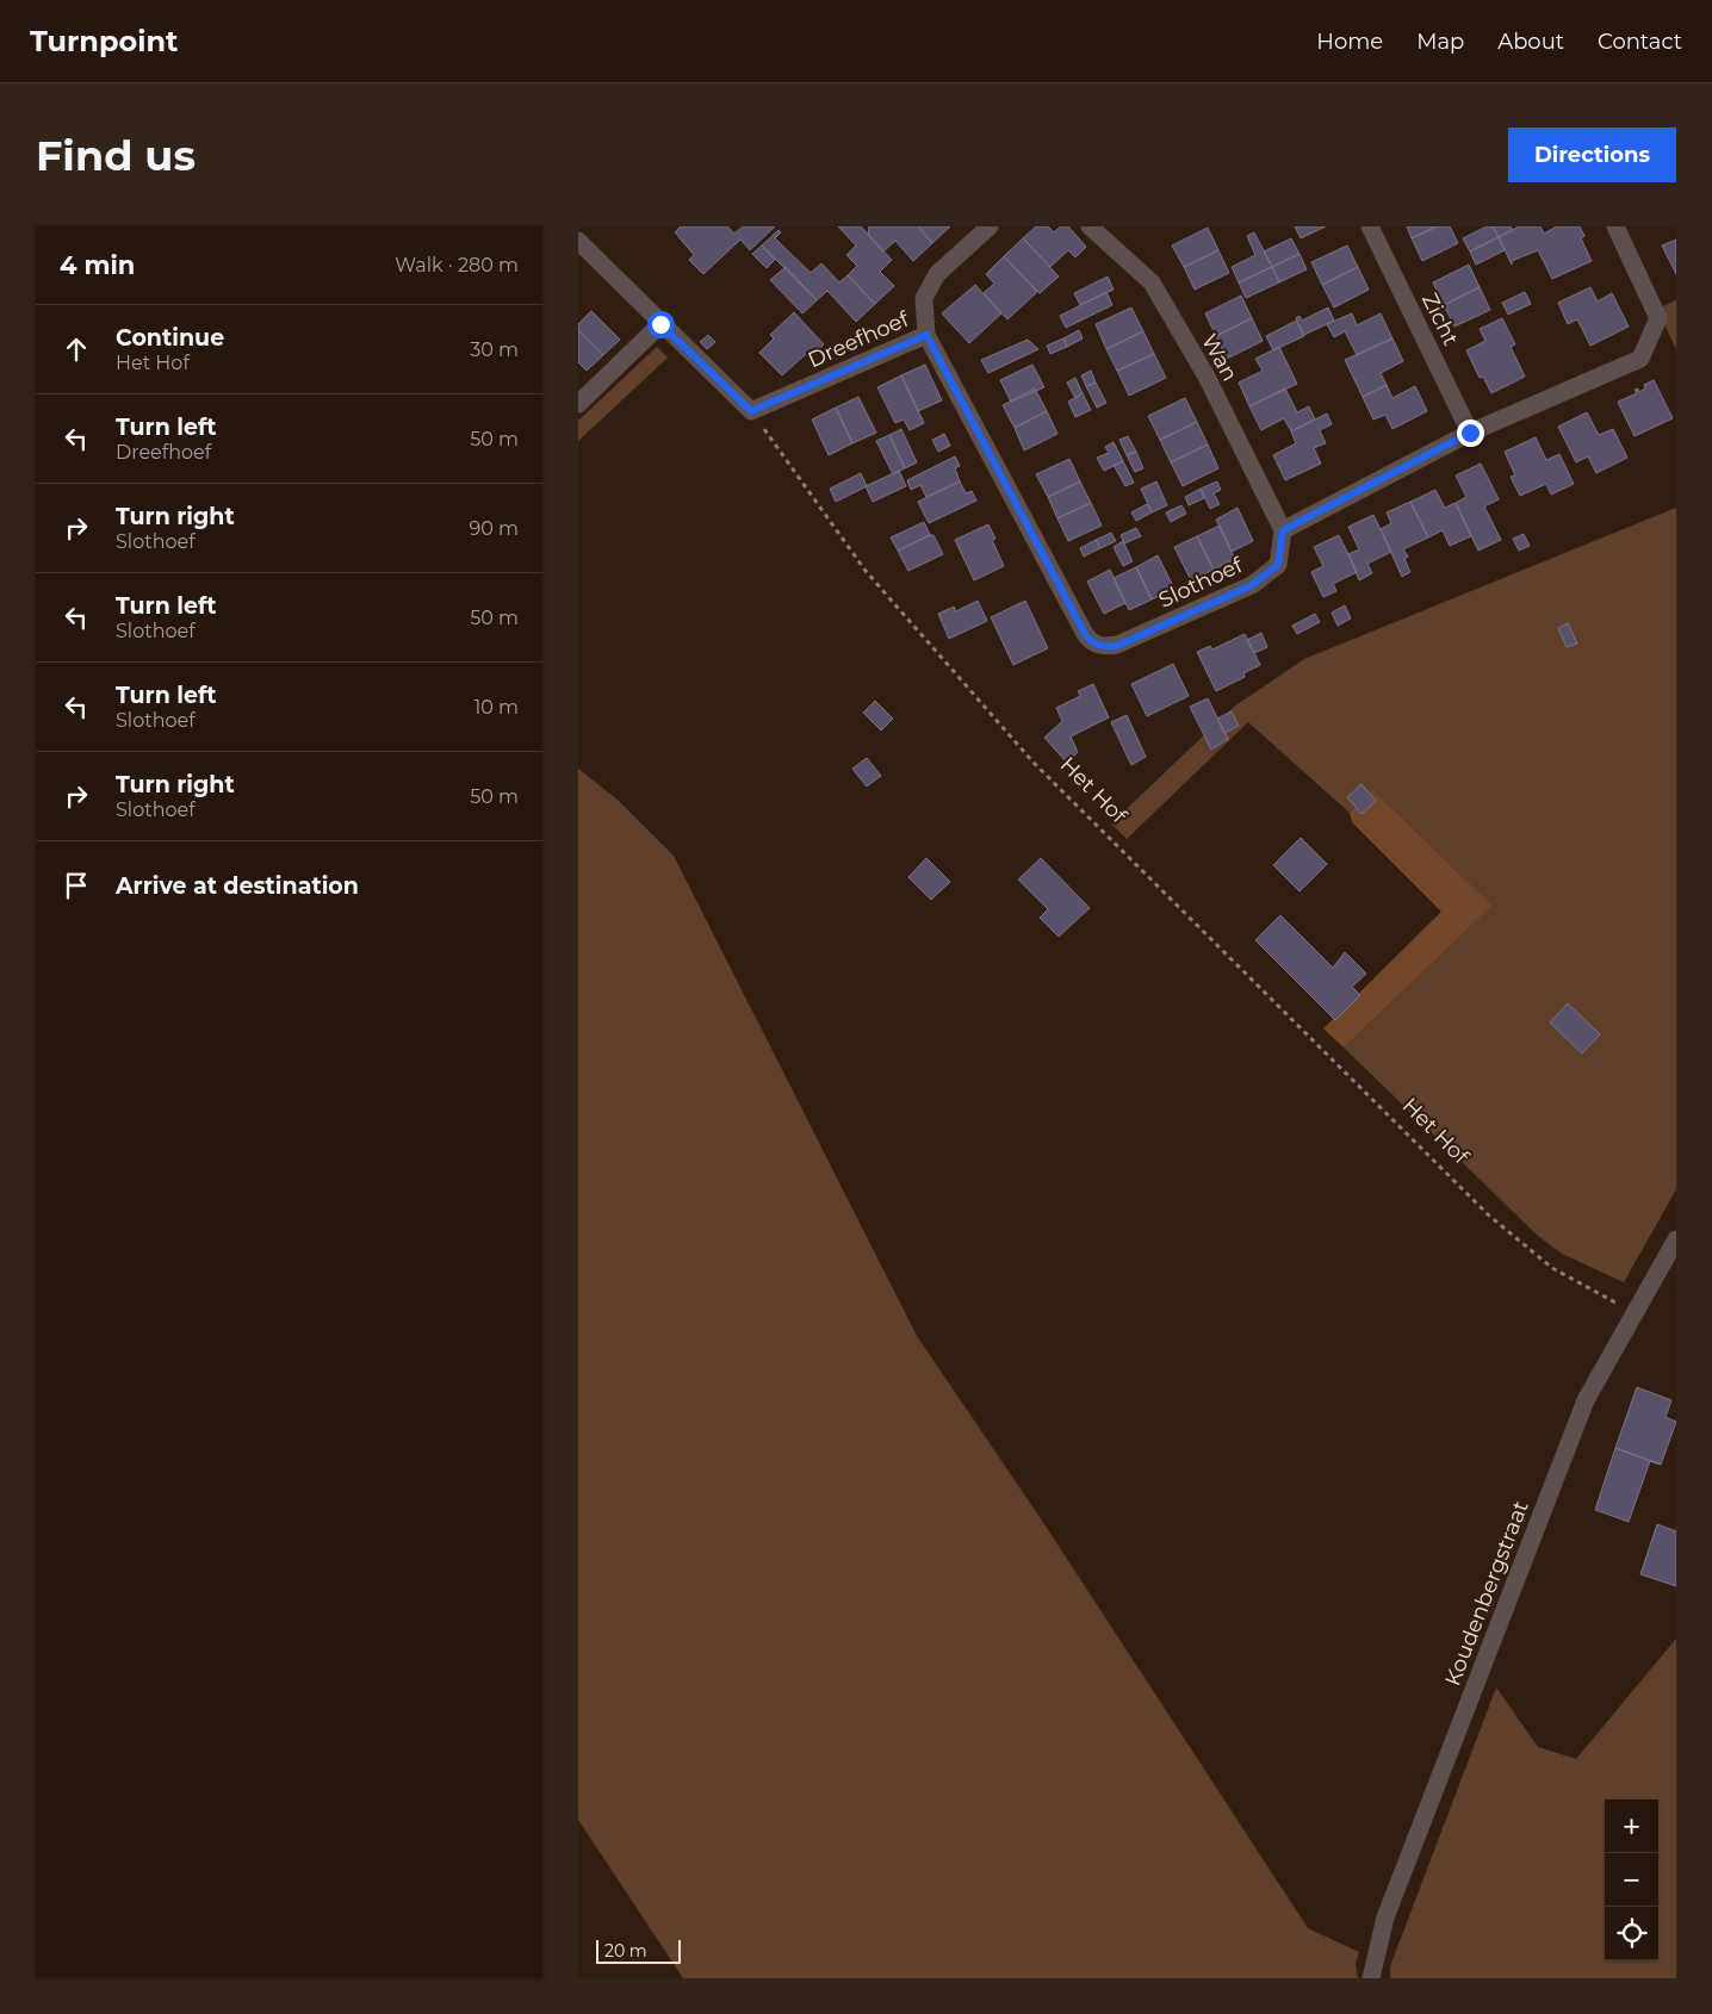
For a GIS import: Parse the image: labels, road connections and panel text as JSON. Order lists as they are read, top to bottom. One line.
{"streets":{"street":["Zicht","Dreefhoef","Wan","Slothoef","Koudenbergstraat"],"path":["Het Hof"]},"crossings":[["Dreefhoef","Slothoef"],["Dreefhoef","Het Hof"],["Wan","Slothoef"],["Het Hof","Koudenbergstraat"]],"scale_bar":"20 m","page":{"header":"Turnpoint","nav":["Home","Map","About","Contact"],"buttons":"Directions","title":"Find us","heading":["4 min","Walk · 280 m"],"list":[["Continue","Het Hof","30 m"],["Turn left","Dreefhoef","50 m"],["Turn right","Slothoef","90 m"],["Turn left","Slothoef","50 m"],["Turn left","Slothoef","10 m"],["Turn right","Slothoef","50 m"],"Arrive at destination"],"map_buttons":["+","−"],"scale":"20 m"}}
